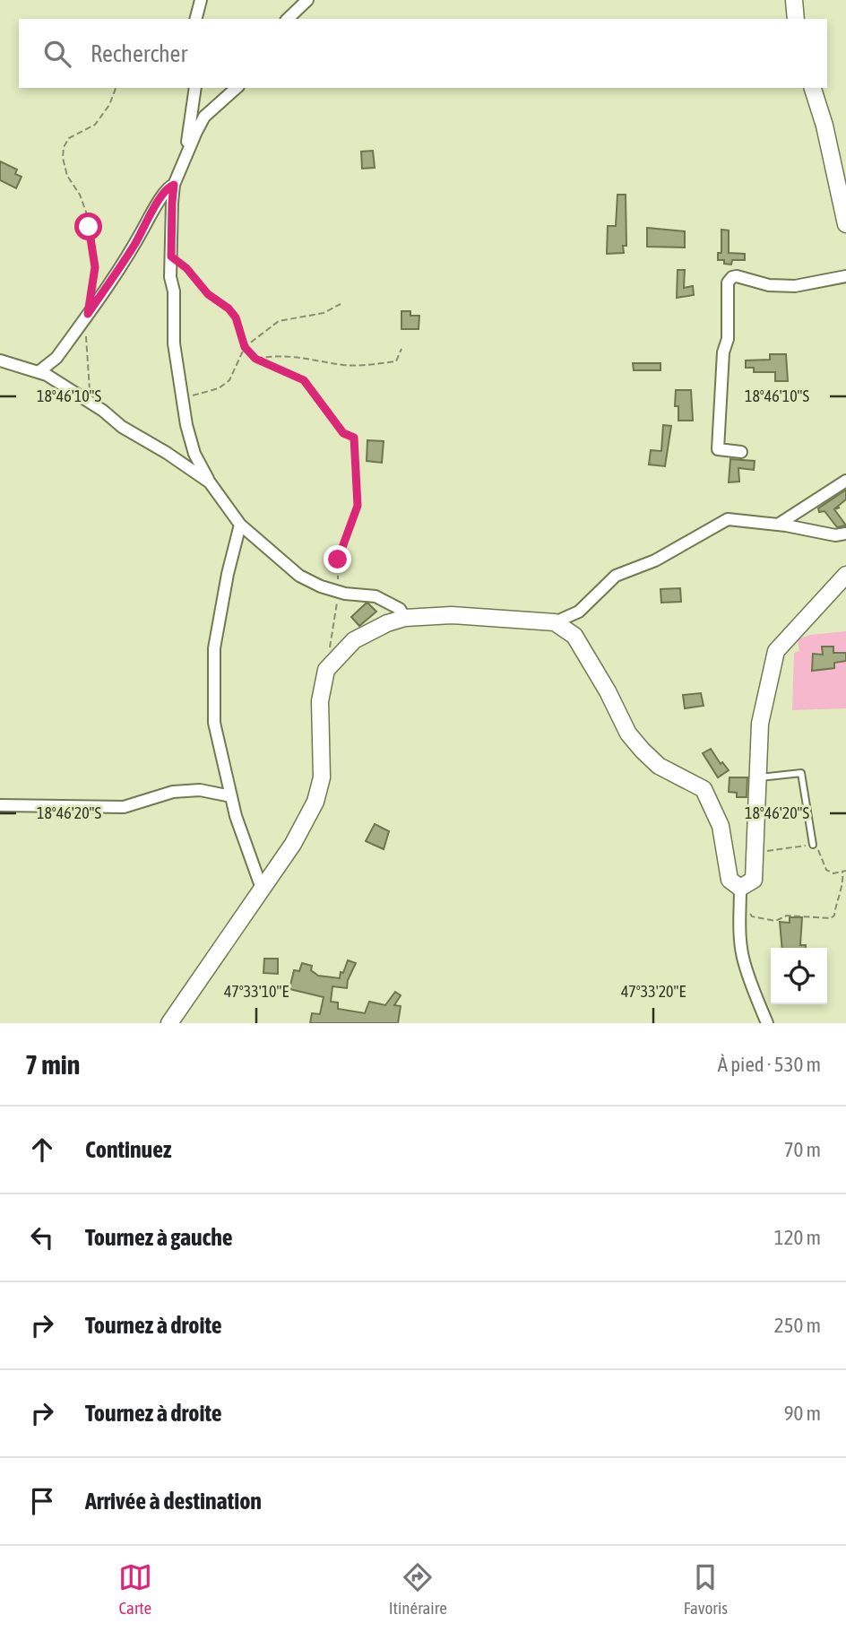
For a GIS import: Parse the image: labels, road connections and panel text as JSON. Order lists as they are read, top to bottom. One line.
{"page":{"search":"Rechercher","heading":["7 min","À pied · 530 m"],"list":[["Continuez","70 m"],["Tournez à gauche","120 m"],["Tournez à droite","250 m"],["Tournez à droite","90 m"],"Arrivée à destination"],"nav":["Carte","Itinéraire","Favoris"]},"coordinates":["18°46'10\"S","18°46'20\"S","47°33'10\"E","47°33'20\"E"]}
